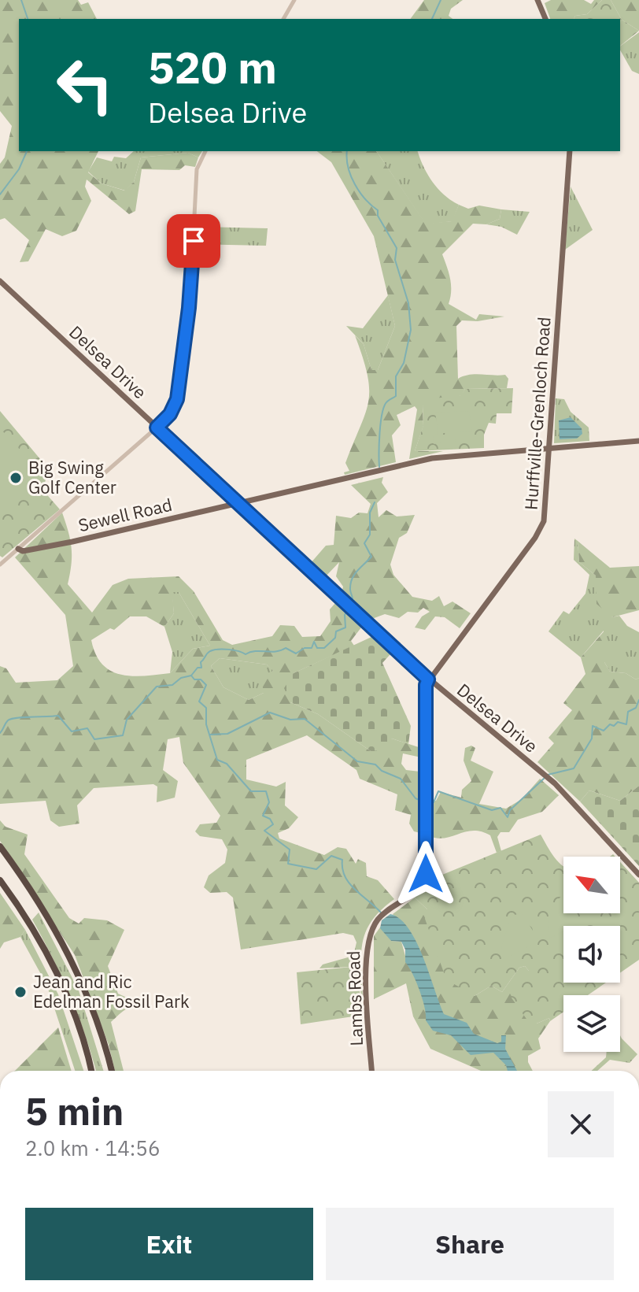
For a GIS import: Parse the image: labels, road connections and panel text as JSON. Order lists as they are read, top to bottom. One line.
{"streets":{"main road":["Delsea Drive","Hurffville-Grenloch Road","Sewell Road","Lambs Road"]},"crossings":[["Delsea Drive","Hurffville-Grenloch Road"],["Delsea Drive","Sewell Road"],["Delsea Drive","Lambs Road"],["Hurffville-Grenloch Road","Sewell Road"],["Hurffville-Grenloch Road","Lambs Road"]],"places":["Big Swing Golf Center","Jean and Ric Edelman Fossil Park"],"north":"top left","page":{"turn":["520 m","Delsea Drive"],"heading":["5 min","2.0 km · 14:56"],"buttons":["Exit","Share"]}}
